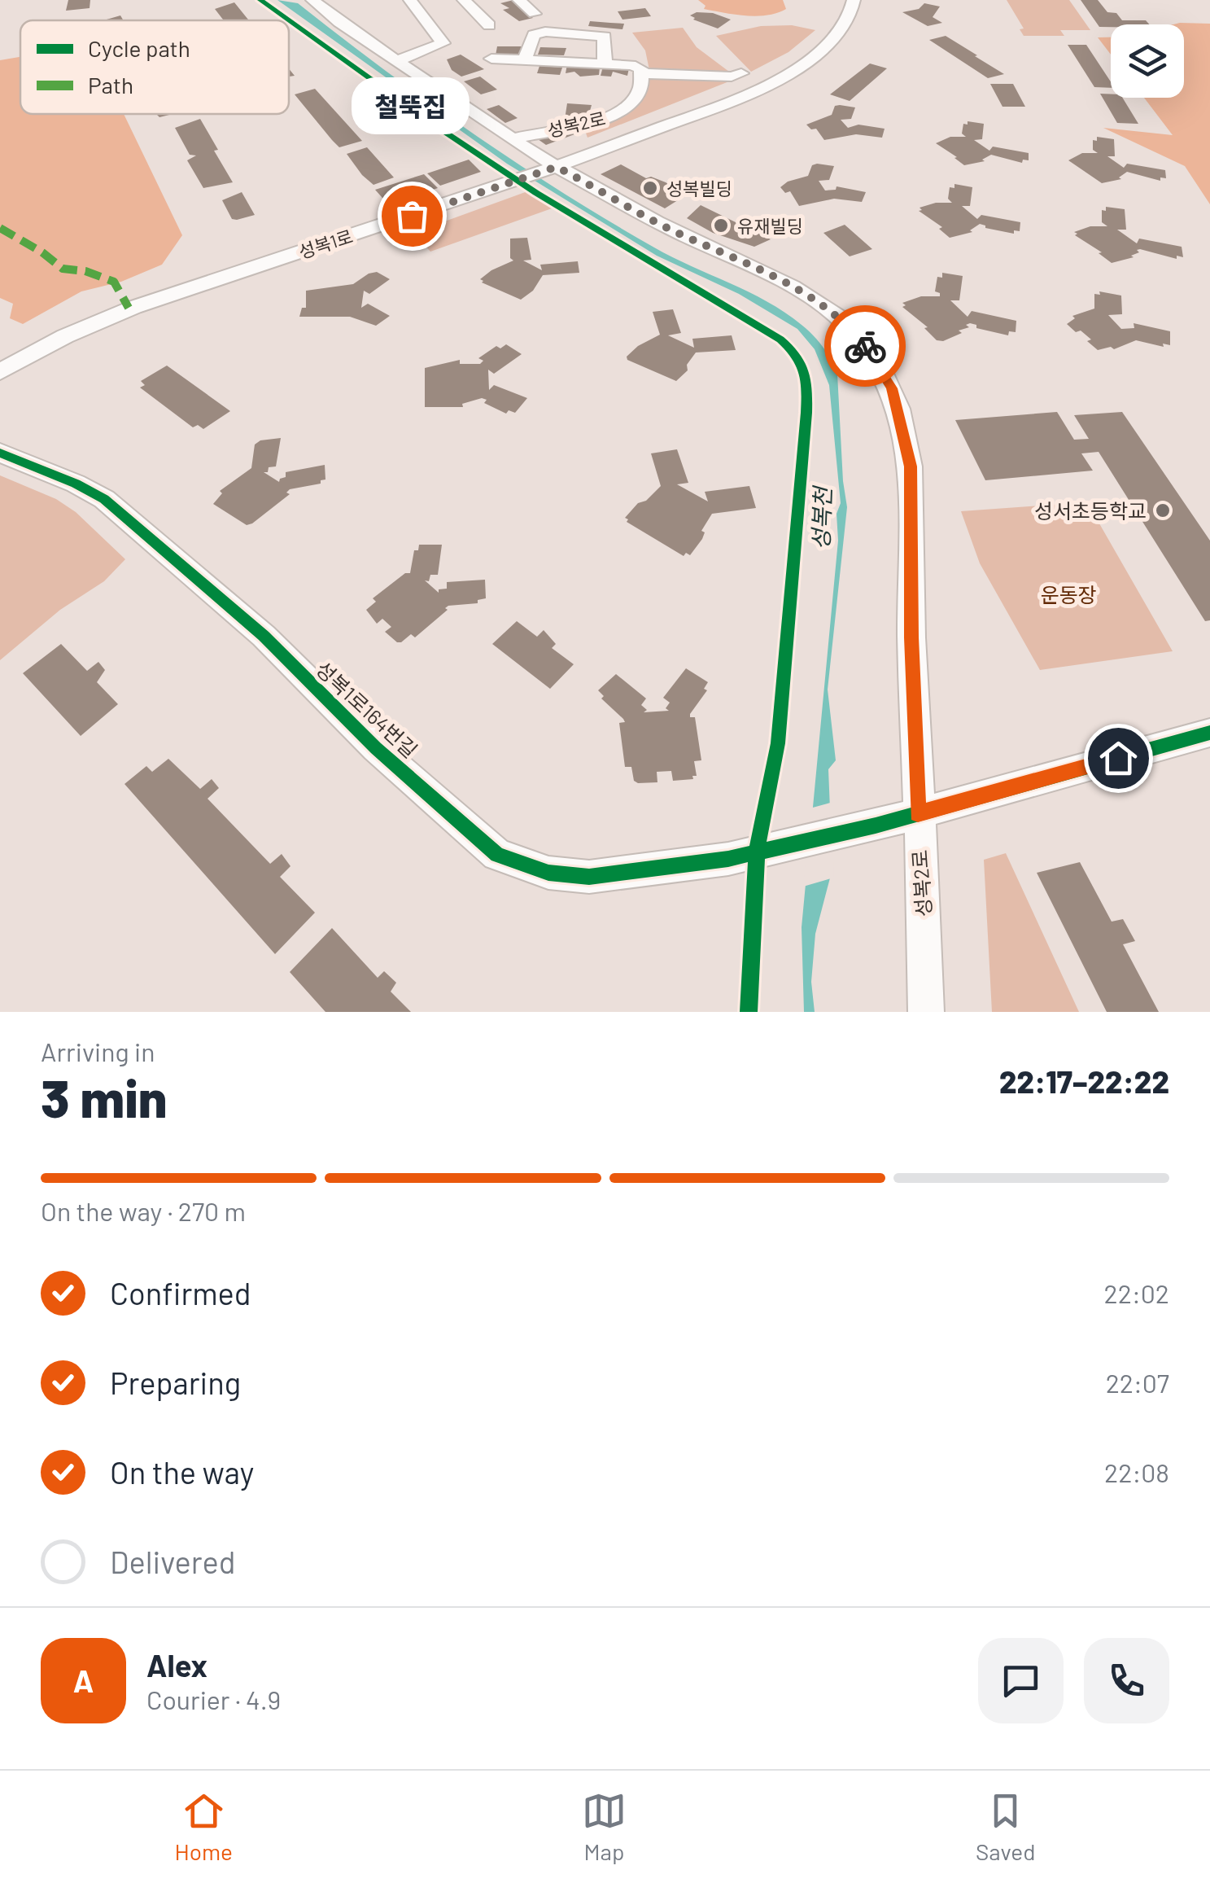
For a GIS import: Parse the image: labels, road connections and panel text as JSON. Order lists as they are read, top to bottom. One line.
{"streets":{"street":["성복2로","성복1로","성복1로164번길"]},"crossings":[["성복2로","성복1로"],["성복2로","성복1로164번길"]],"water":["성복천"],"parks":["운동장"],"places":["성복빌딩","철뚝집","유재빌딩","성서초등학교"],"legend":["Cycle path","Path"],"page":{"bubble":"철뚝집","heading":["3 min","Arriving in","22:17–22:22"],"panel":["Alex","Courier · 4.9"],"bar":"On the way · 270 m","list":[["Confirmed","22:02"],["Preparing","22:07"],["On the way","22:08"],"Delivered"],"round":"A","tabs":["Home","Map","Saved"]}}
